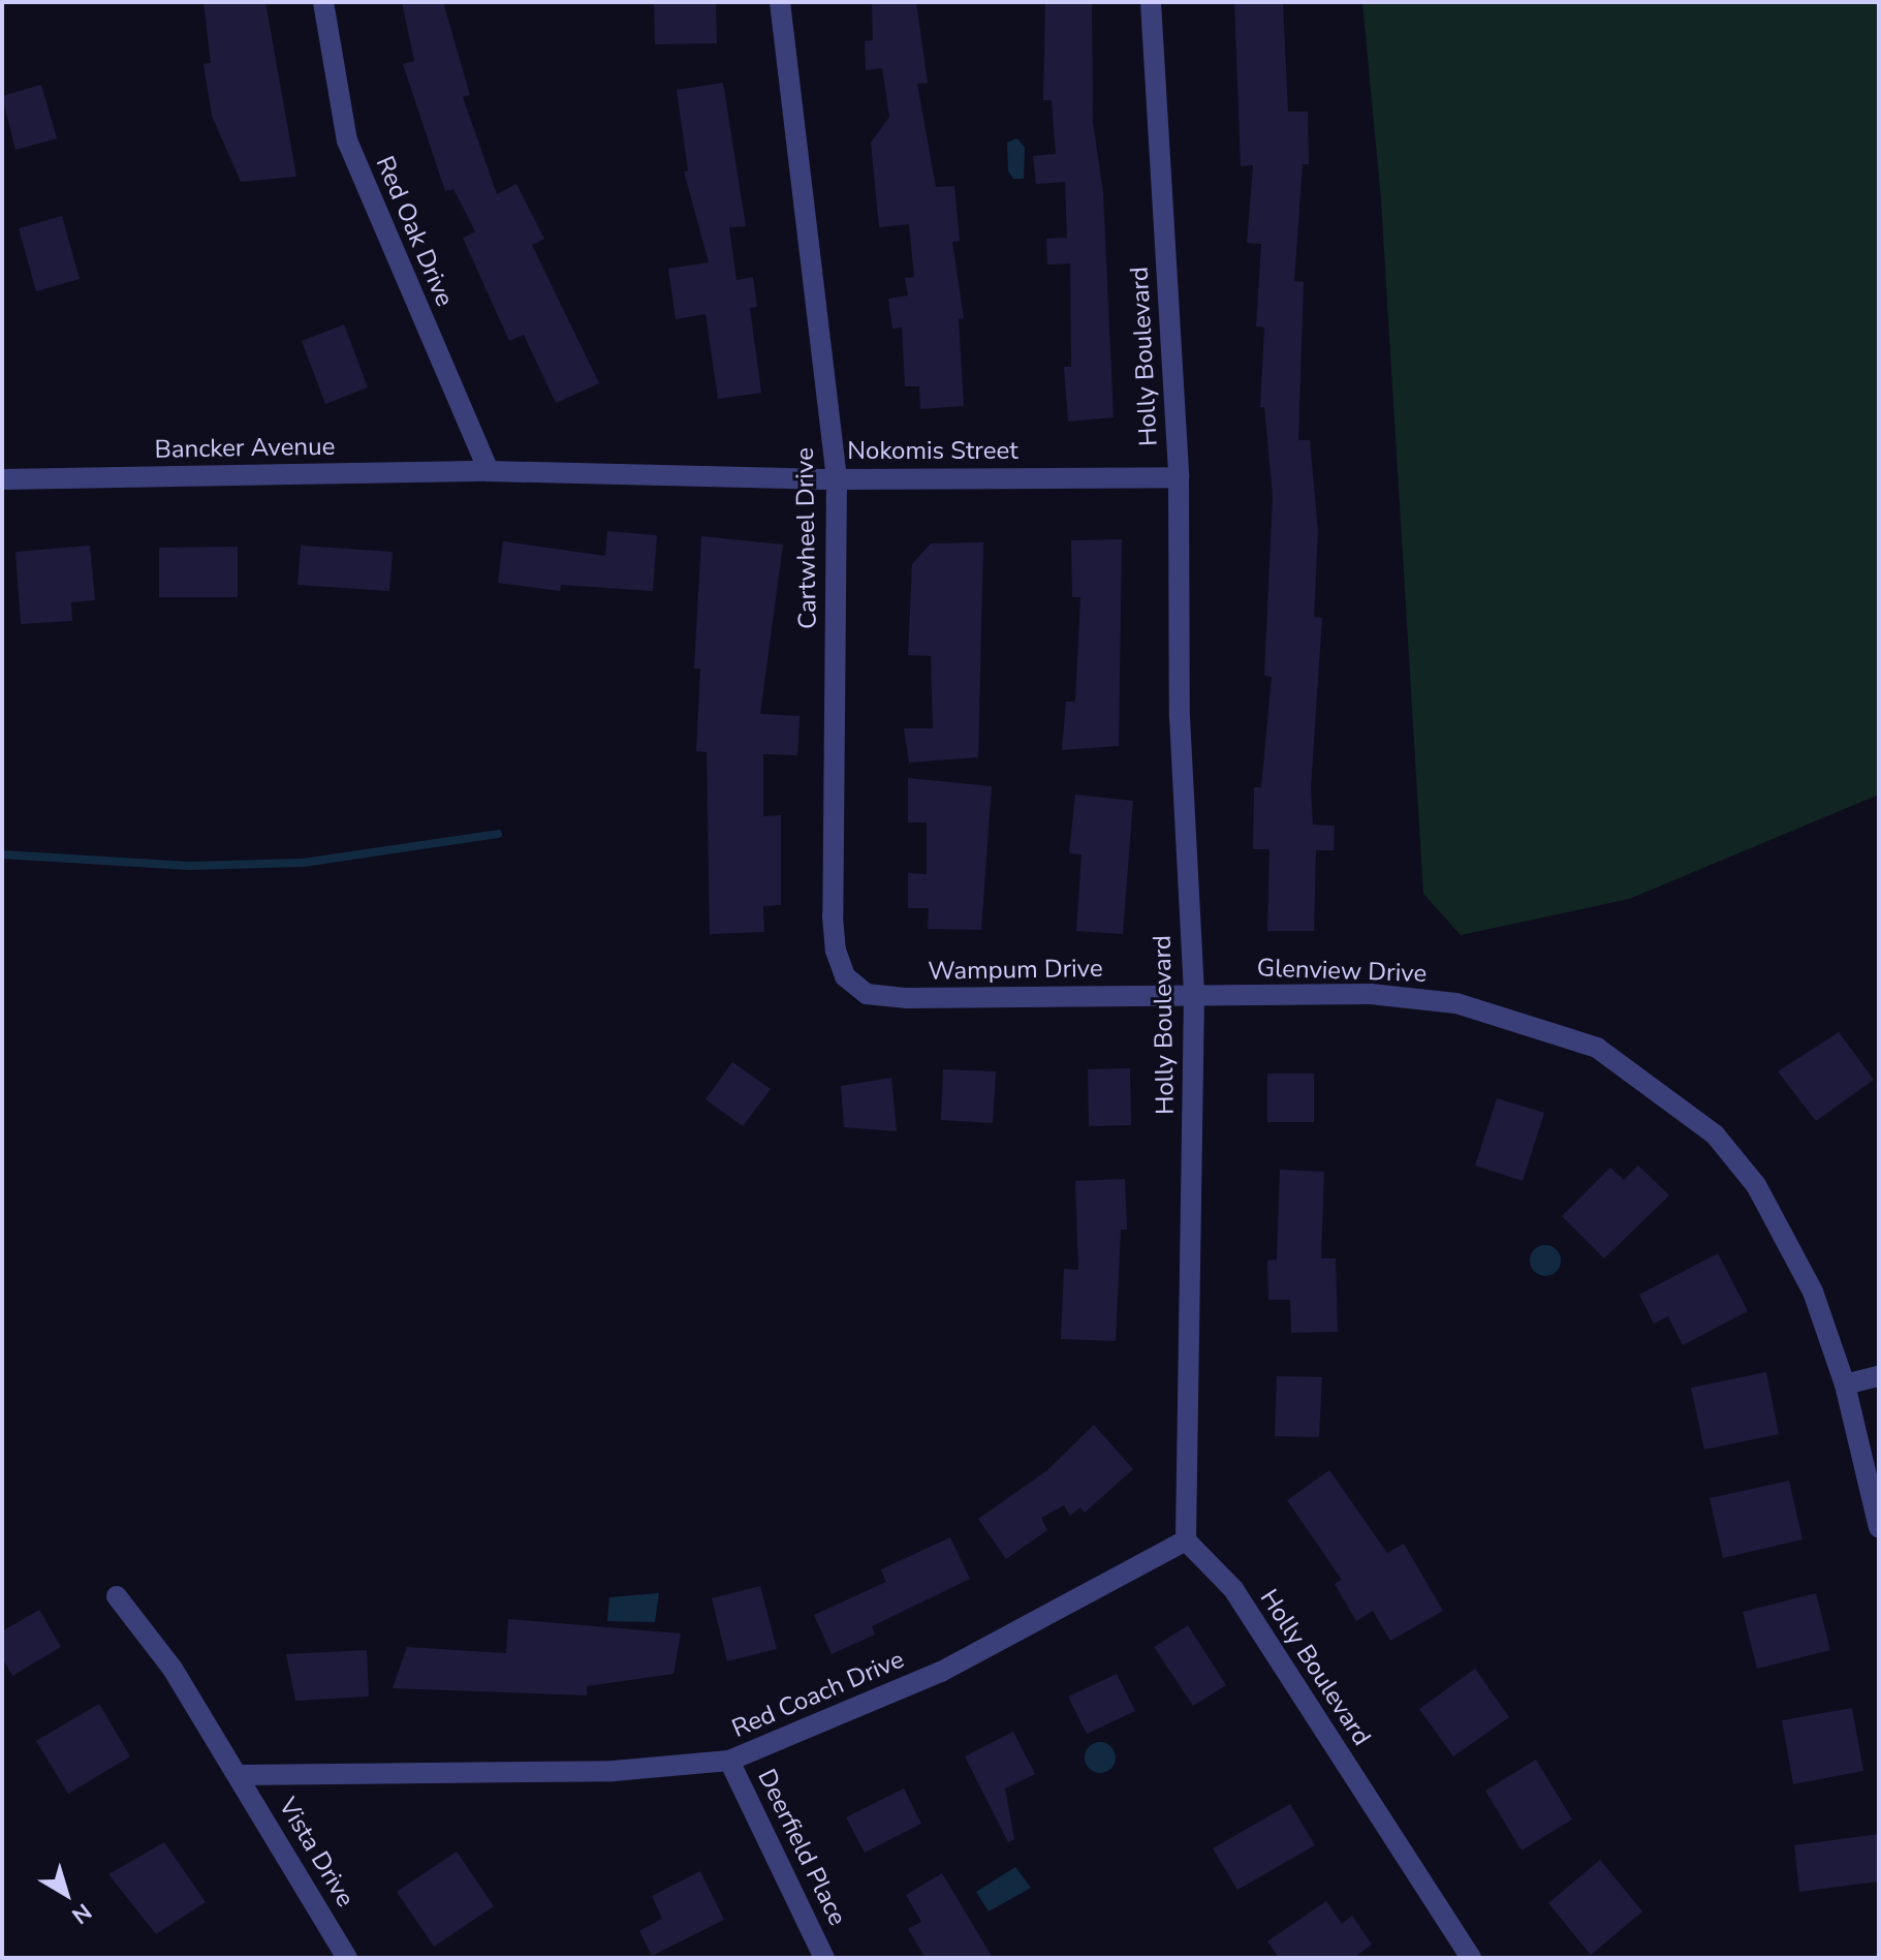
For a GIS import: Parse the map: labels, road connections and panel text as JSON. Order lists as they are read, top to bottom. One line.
{"streets":{"street":["Red Oak Drive","Holly Boulevard","Bancker Avenue","Nokomis Street","Cartwheel Drive","Wampum Drive","Glenview Drive","Red Coach Drive","Deerfield Place","Vista Drive"]},"crossings":[["Red Oak Drive","Bancker Avenue"],["Red Oak Drive","Nokomis Street"],["Holly Boulevard","Nokomis Street"],["Holly Boulevard","Wampum Drive"],["Holly Boulevard","Glenview Drive"],["Holly Boulevard","Red Coach Drive"],["Bancker Avenue","Nokomis Street"],["Nokomis Street","Cartwheel Drive"],["Cartwheel Drive","Wampum Drive"],["Wampum Drive","Glenview Drive"],["Red Coach Drive","Deerfield Place"],["Red Coach Drive","Vista Drive"]],"north":"bottom right"}
